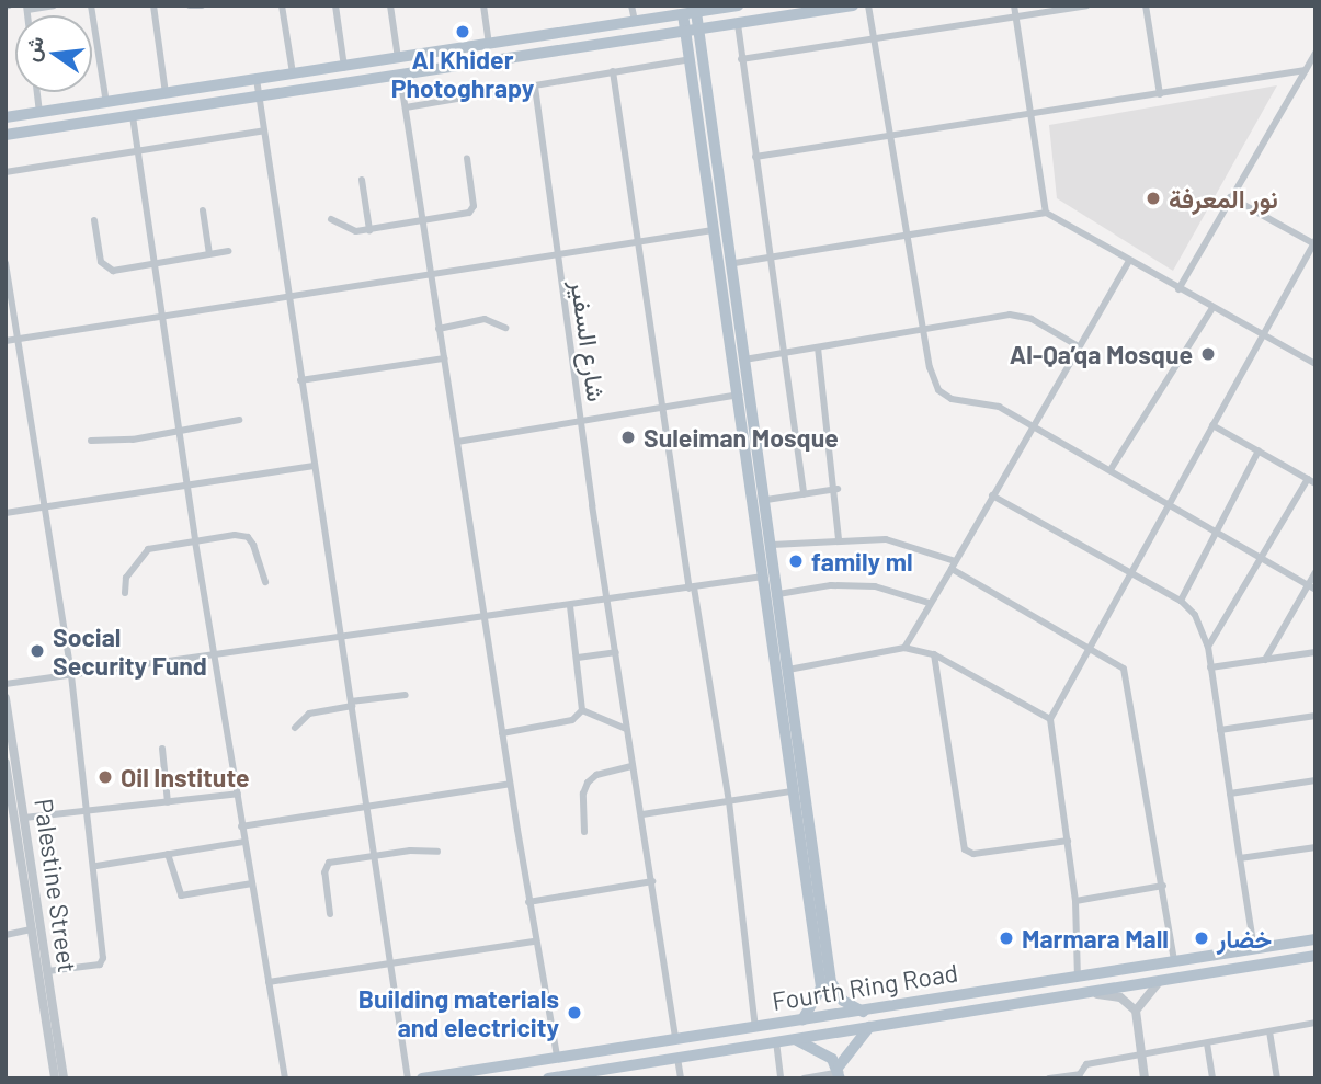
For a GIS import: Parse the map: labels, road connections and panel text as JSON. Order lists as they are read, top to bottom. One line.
{"streets":{"main road":["Fourth Ring Road"],"street":["شارع السفير","Palestine Street"]},"crossings":[["شارع السفير","Fourth Ring Road"]],"places":["Al Khider Photoghrapy","نور المعرفة","Al-Qa’qa Mosque","Suleiman Mosque","family ml","Social Security Fund","Oil Institute","Marmara Mall","خضار","Building materials and electricity"],"north":"left"}
